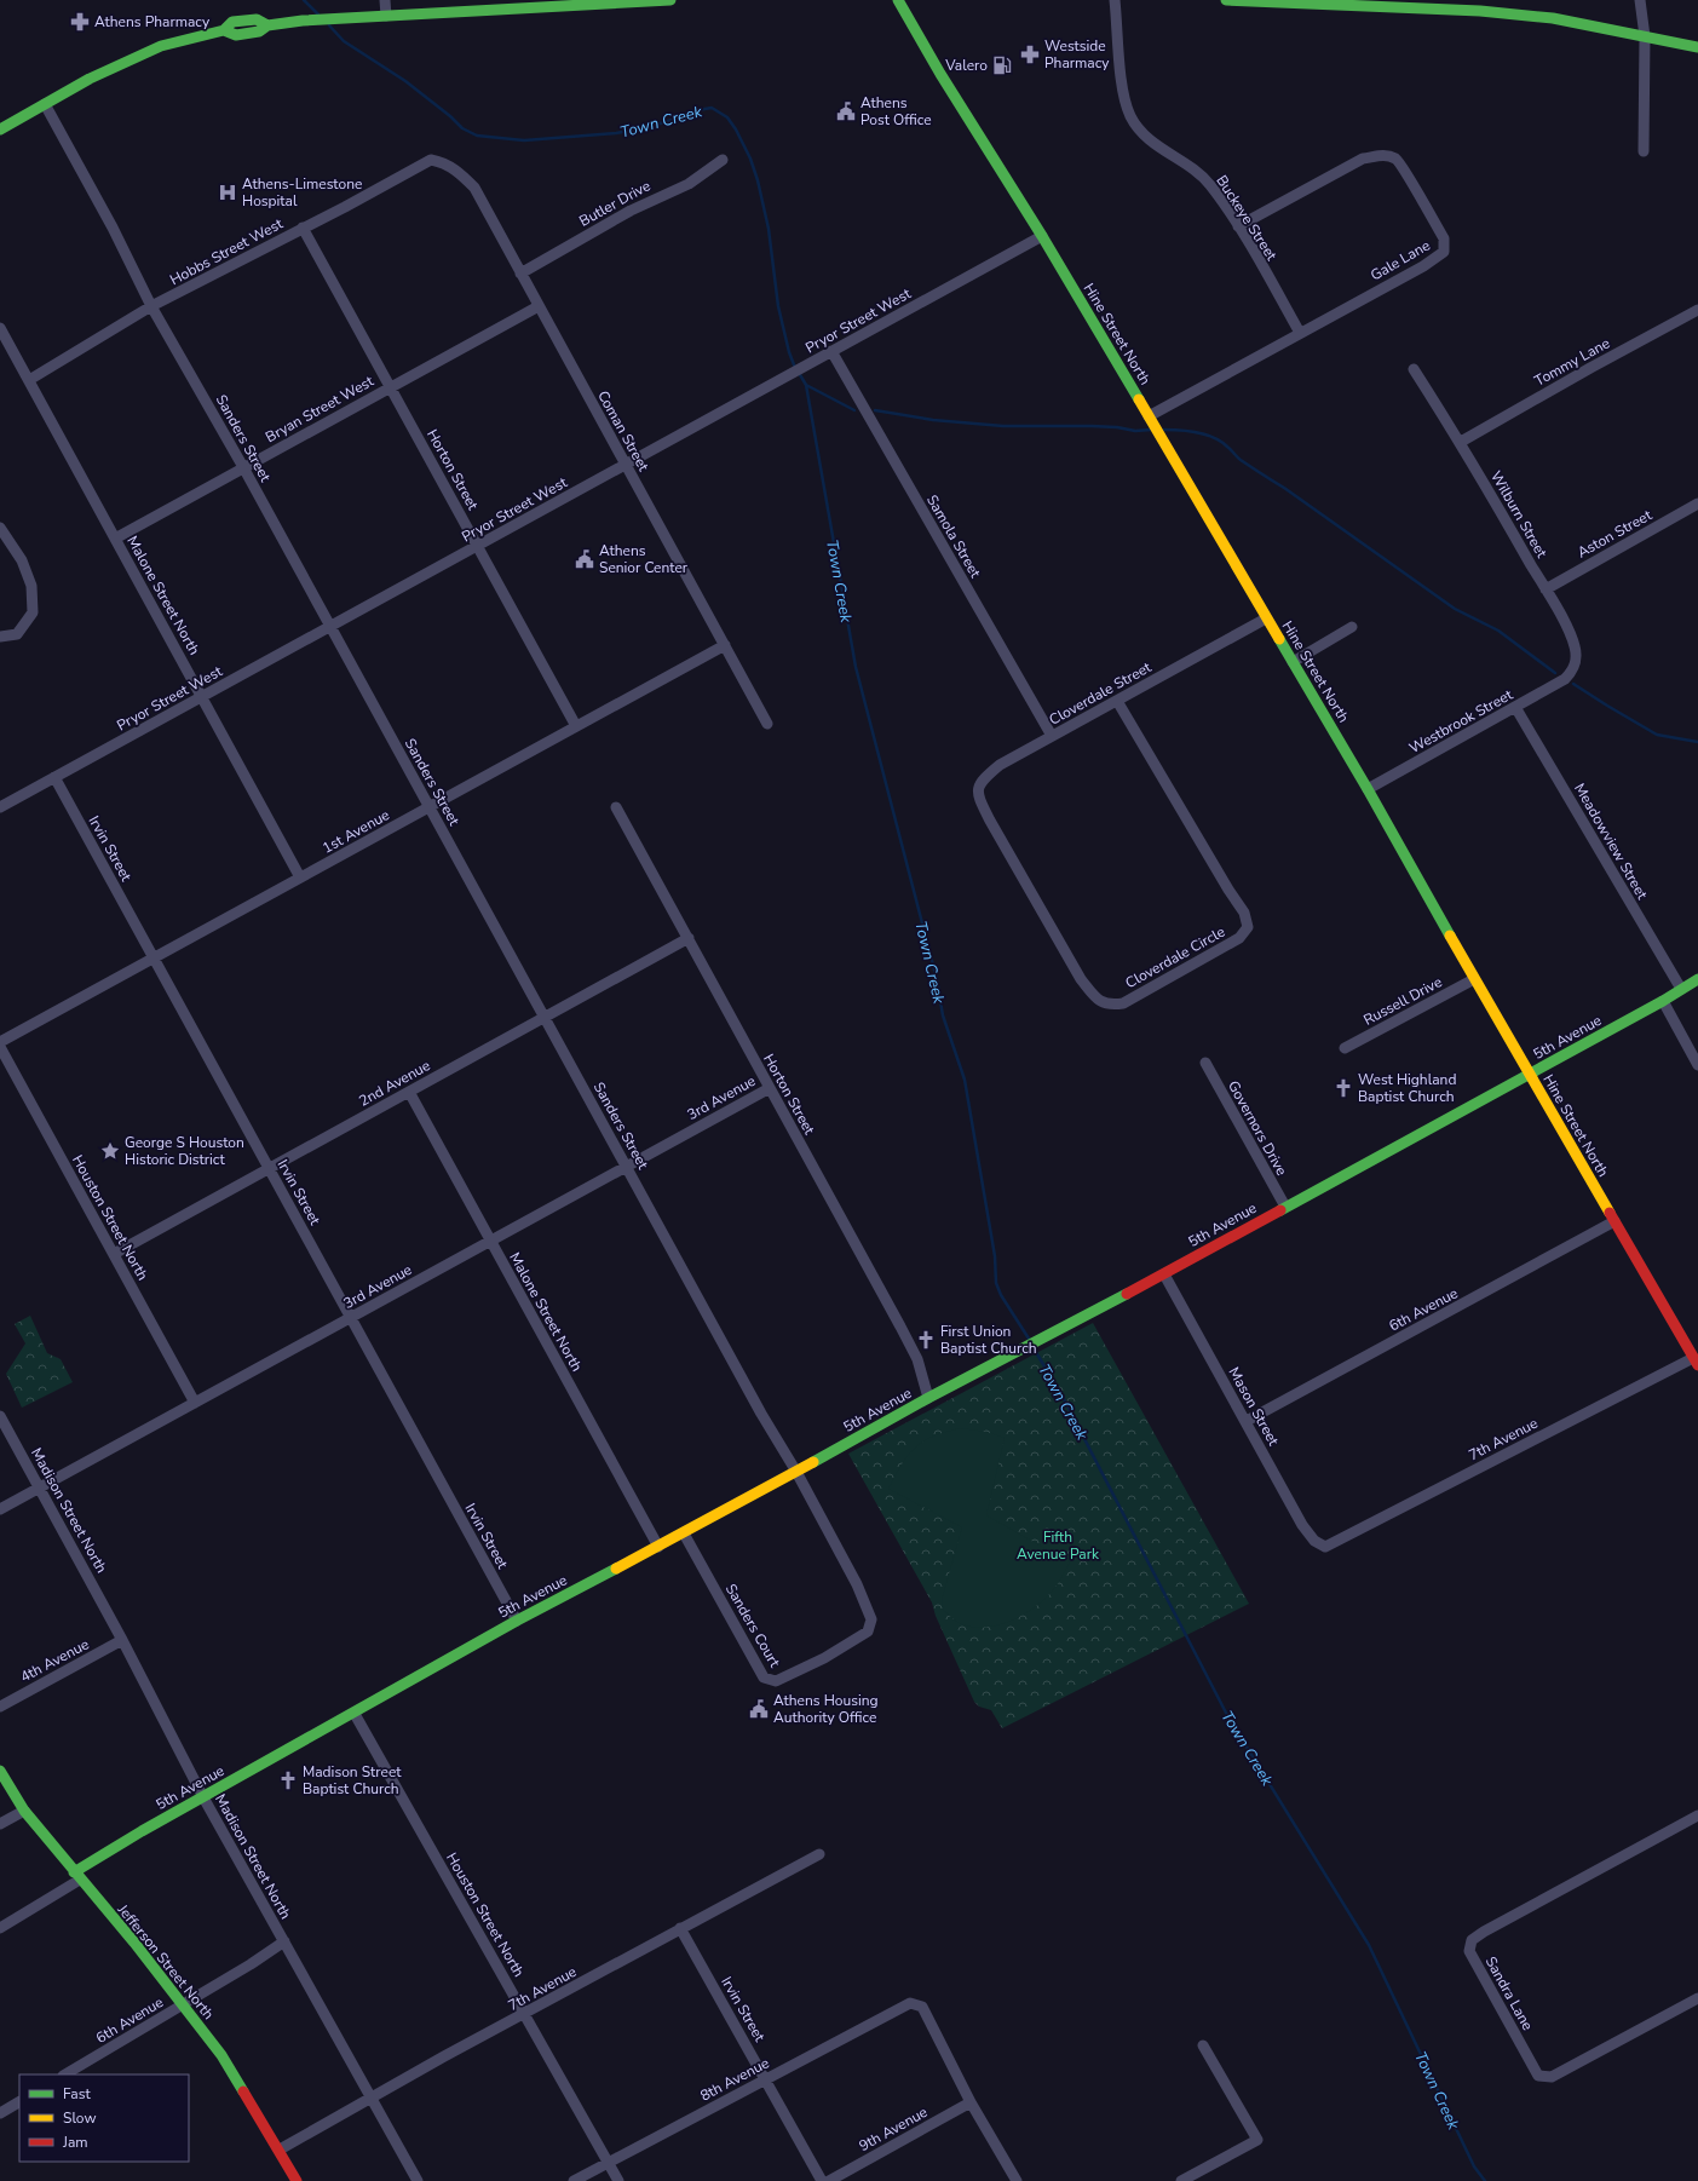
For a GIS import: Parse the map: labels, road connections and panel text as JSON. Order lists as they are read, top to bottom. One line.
{"streets":{"street":["Butler Drive","Buckeye Street","Hobbs Street West","Gale Lane","Pryor Street West","Hine Street North","Tommy Lane","Bryan Street West","Coman Street","Sanders Street","Horton Street","Wilburn Street","Aston Street","Samola Street","Malone Street North","Cloverdale Street","Westbrook Street","1st Avenue","Meadowview Street","Irvin Street","Cloverdale Circle","Russell Drive","5th Avenue","2nd Avenue","3rd Avenue","Governors Drive","Houston Street North","6th Avenue","Mason Street","7th Avenue","Madison Street North","Sanders Court","4th Avenue","Jefferson Street North","Sandra Lane","8th Avenue","9th Avenue"]},"crossings":[["Butler Drive","Coman Street"],["Buckeye Street","Gale Lane"],["Hobbs Street West","Coman Street"],["Hobbs Street West","Sanders Street"],["Hobbs Street West","Horton Street"],["Hobbs Street West","Malone Street North"],["Gale Lane","Hine Street North"],["Pryor Street West","Hine Street North"],["Pryor Street West","Coman Street"],["Pryor Street West","Sanders Street"],["Pryor Street West","Horton Street"],["Pryor Street West","Samola Street"],["Pryor Street West","Malone Street North"],["Pryor Street West","Irvin Street"],["Hine Street North","Cloverdale Street"],["Hine Street North","Westbrook Street"],["Hine Street North","Russell Drive"],["Hine Street North","5th Avenue"],["Hine Street North","6th Avenue"],["Hine Street North","7th Avenue"],["Tommy Lane","Wilburn Street"],["Bryan Street West","Coman Street"],["Bryan Street West","Sanders Street"],["Bryan Street West","Horton Street"],["Bryan Street West","Malone Street North"],["Coman Street","1st Avenue"],["Sanders Street","1st Avenue"],["Sanders Street","5th Avenue"],["Sanders Street","2nd Avenue"],["Sanders Street","3rd Avenue"],["Sanders Street","Sanders Court"],["Horton Street","1st Avenue"],["Horton Street","5th Avenue"],["Horton Street","2nd Avenue"],["Horton Street","3rd Avenue"],["Wilburn Street","Aston Street"],["Wilburn Street","Westbrook Street"],["Samola Street","Cloverdale Street"],["Malone Street North","1st Avenue"],["Malone Street North","5th Avenue"],["Malone Street North","2nd Avenue"],["Malone Street North","3rd Avenue"],["Cloverdale Street","Cloverdale Circle"],["Westbrook Street","Meadowview Street"],["1st Avenue","Irvin Street"],["Meadowview Street","5th Avenue"],["Irvin Street","5th Avenue"],["Irvin Street","2nd Avenue"],["Irvin Street","3rd Avenue"],["Irvin Street","7th Avenue"],["Irvin Street","8th Avenue"],["5th Avenue","Governors Drive"],["5th Avenue","Houston Street North"],["5th Avenue","Mason Street"],["5th Avenue","Madison Street North"],["5th Avenue","Sanders Court"],["5th Avenue","Jefferson Street North"],["2nd Avenue","Houston Street North"],["3rd Avenue","Houston Street North"],["3rd Avenue","Madison Street North"],["Houston Street North","7th Avenue"],["Houston Street North","8th Avenue"],["6th Avenue","Mason Street"],["6th Avenue","Madison Street North"],["6th Avenue","Jefferson Street North"],["Mason Street","7th Avenue"],["7th Avenue","Madison Street North"],["7th Avenue","Jefferson Street North"],["Madison Street North","4th Avenue"],["8th Avenue","9th Avenue"]],"water":["Town Creek"],"parks":["Fifth Avenue Park"],"places":{"pharmacy":["Athens Pharmacy","Westside Pharmacy"],"fuel station":["Valero"],"public building":["Athens Post Office","Athens Senior Center","Athens Housing Authority Office"],"hospital":["Athens-Limestone Hospital"],"church":["West Highland Baptist Church","First Union Baptist Church","Madison Street Baptist Church"],"place":["George S Houston Historic District"]},"legend":["Fast","Slow","Jam"]}
